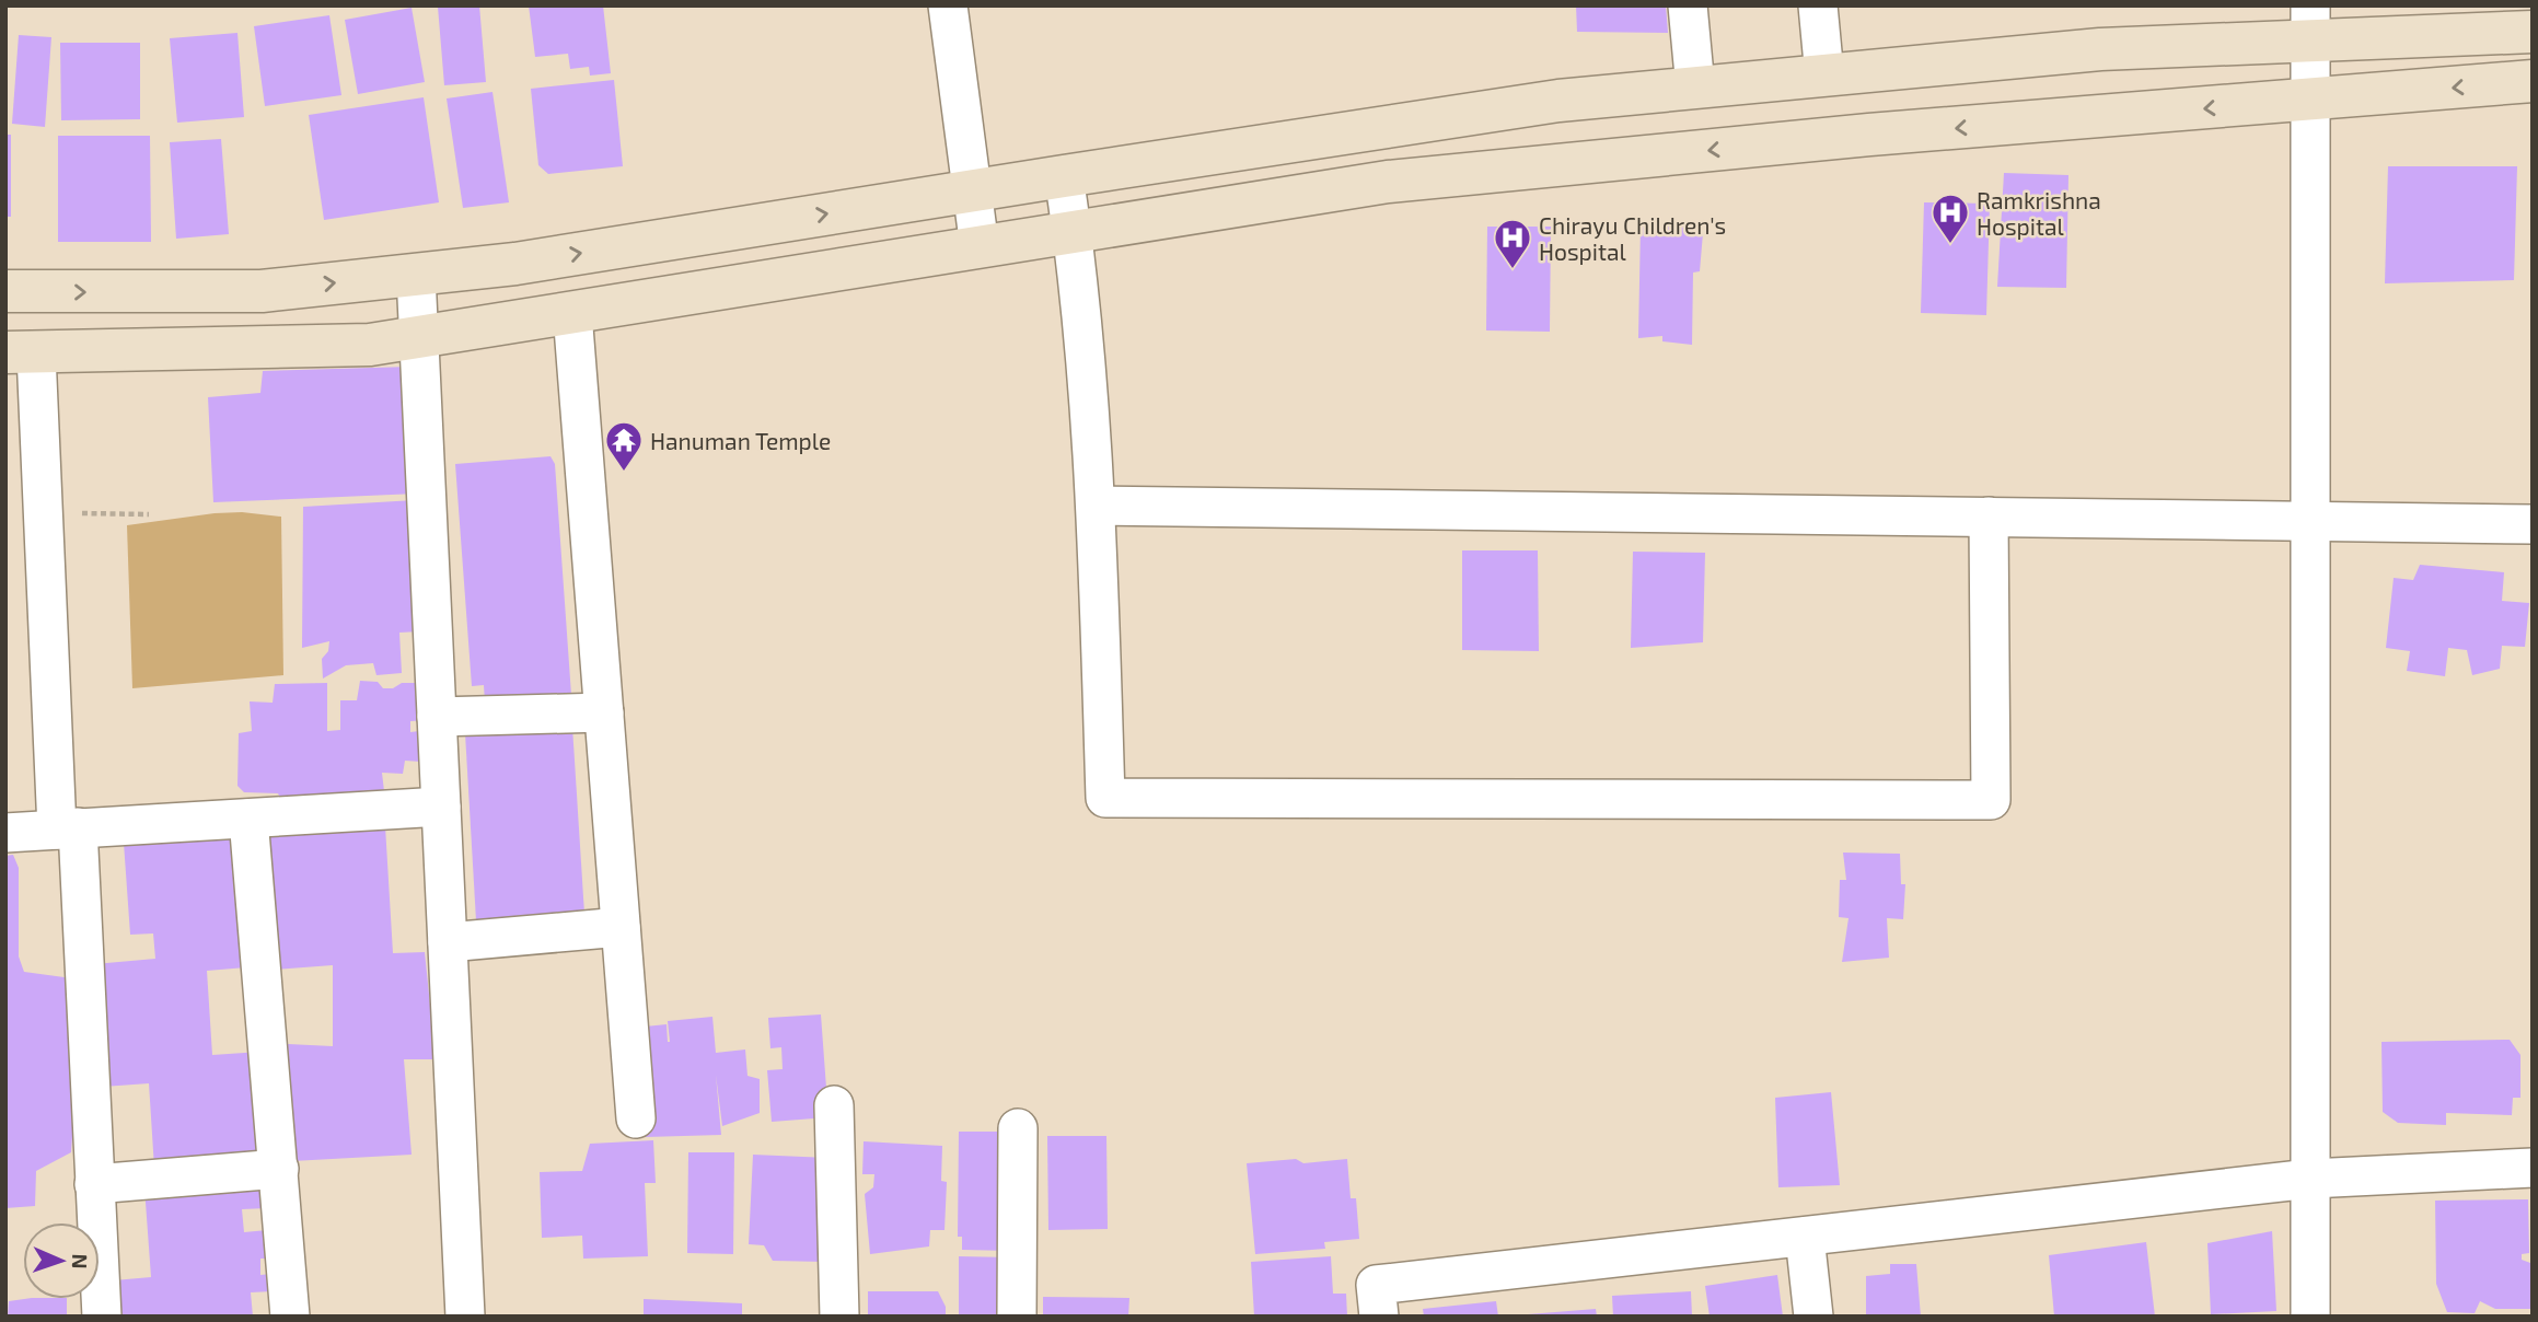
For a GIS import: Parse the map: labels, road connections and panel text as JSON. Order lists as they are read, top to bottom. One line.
{"places":{"hospital":["Ramkrishna Hospital","Chirayu Children's Hospital"],"temple":["Hanuman Temple"]},"north":"right"}
